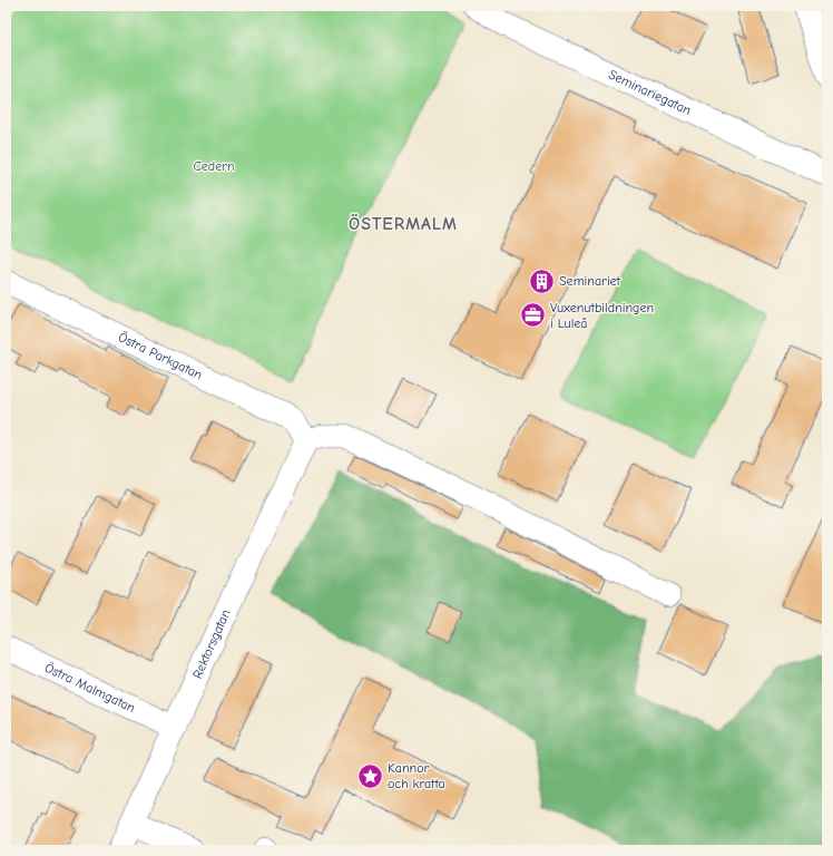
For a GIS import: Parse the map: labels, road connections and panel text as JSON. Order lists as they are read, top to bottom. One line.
{"streets":{"street":["Seminariegatan","Östra Parkgatan","Rektorsgatan","Östra Malmgatan"]},"crossings":[["Östra Parkgatan","Rektorsgatan"],["Rektorsgatan","Östra Malmgatan"]],"districts":["ÖSTERMALM"],"parks":["Cedern"],"places":{"building":["Seminariet"],"office":["Vuxenutbildningen i Luleå"],"place":["Kannor och kratta"]}}
